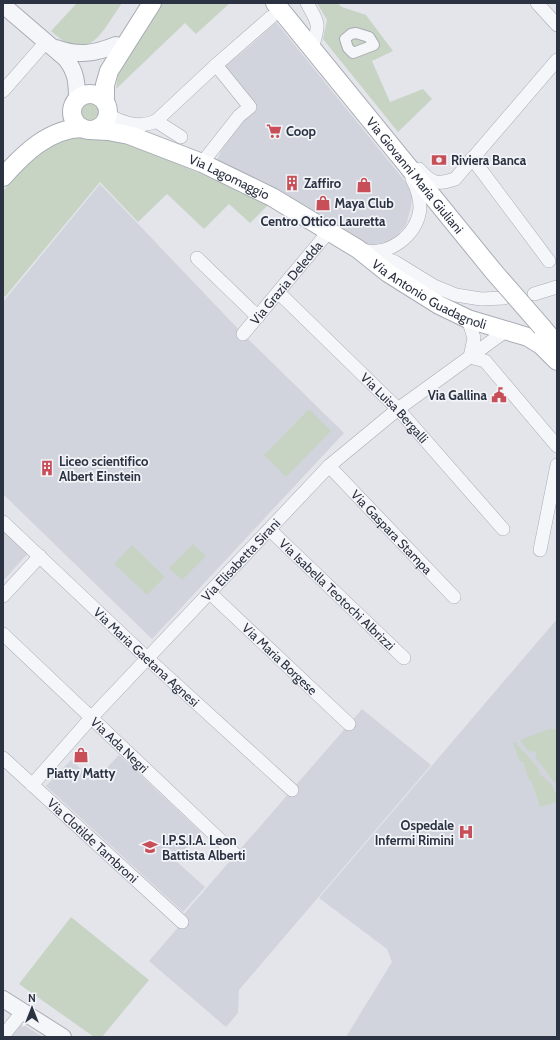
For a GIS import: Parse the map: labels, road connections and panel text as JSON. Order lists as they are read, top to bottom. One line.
{"streets":{"main road":["Via Giovanni Maria Giuliani","Via Lagomaggio","Via Antonio Guadagnoli"],"street":["Via Grazia Deledda","Via Luisa Bergalli","Via Gaspara Stampa","Via Elisabetta Sirani","Via Isabella Teotochi Albrizzi","Via Maria Gaetana Agnesi","Via Maria Borgese","Via Ada Negri","Via Clotilde Tambroni"]},"crossings":[["Via Lagomaggio","Via Grazia Deledda"],["Via Lagomaggio","Via Antonio Guadagnoli"],["Via Grazia Deledda","Via Luisa Bergalli"],["Via Antonio Guadagnoli","Via Elisabetta Sirani"],["Via Luisa Bergalli","Via Elisabetta Sirani"],["Via Gaspara Stampa","Via Elisabetta Sirani"],["Via Elisabetta Sirani","Via Isabella Teotochi Albrizzi"],["Via Elisabetta Sirani","Via Maria Gaetana Agnesi"],["Via Elisabetta Sirani","Via Maria Borgese"],["Via Elisabetta Sirani","Via Ada Negri"],["Via Elisabetta Sirani","Via Clotilde Tambroni"]],"places":{"supermarket":["Coop"],"bank":["Riviera Banca"],"building":["Zaffiro","Liceo scientifico Albert Einstein"],"shop":["Maya Club","Centro Ottico Lauretta","Piatty Matty"],"public building":["Via Gallina"],"hospital":["Ospedale Infermi Rimini"],"school or university":["I.P.S.I.A. Leon Battista Alberti"]},"north":"top"}
